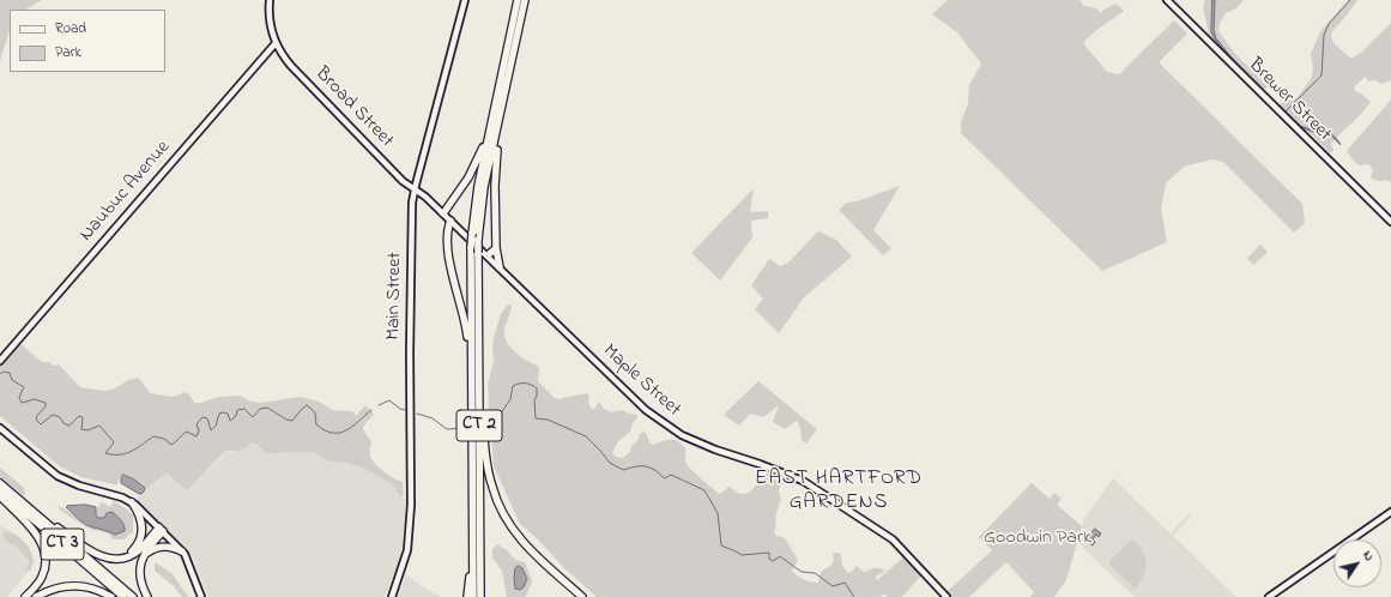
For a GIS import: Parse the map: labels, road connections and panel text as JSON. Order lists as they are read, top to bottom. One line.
{"streets":{"highway":["CT 2","CT 3"],"main road":["Brewer Street","Broad Street","Naubuc Avenue","Main Street","Maple Street"]},"crossings":[["Broad Street","Naubuc Avenue"],["Broad Street","Main Street"],["Broad Street","Maple Street"],["Main Street","Maple Street"]],"districts":["EAST HARTFORD GARDENS"],"parks":["Goodwin Park"],"legend":["Road","Park"],"north":"top right"}
